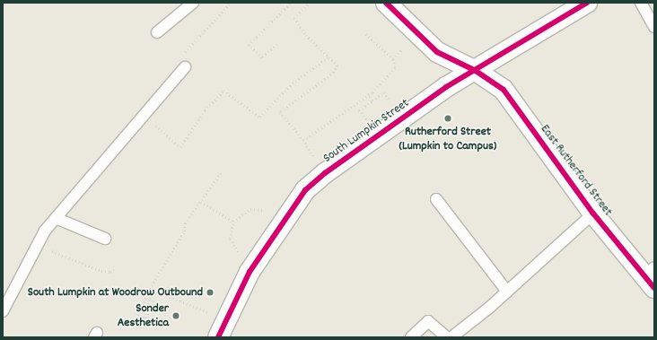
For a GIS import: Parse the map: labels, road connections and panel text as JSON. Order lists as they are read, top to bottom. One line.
{"streets":{"main road":["South Lumpkin Street","East Rutherford Street"]},"crossings":[["South Lumpkin Street","East Rutherford Street"]],"places":["Rutherford Street (Lumpkin to Campus)","South Lumpkin at Woodrow Outbound","Sonder Aesthetica"]}
